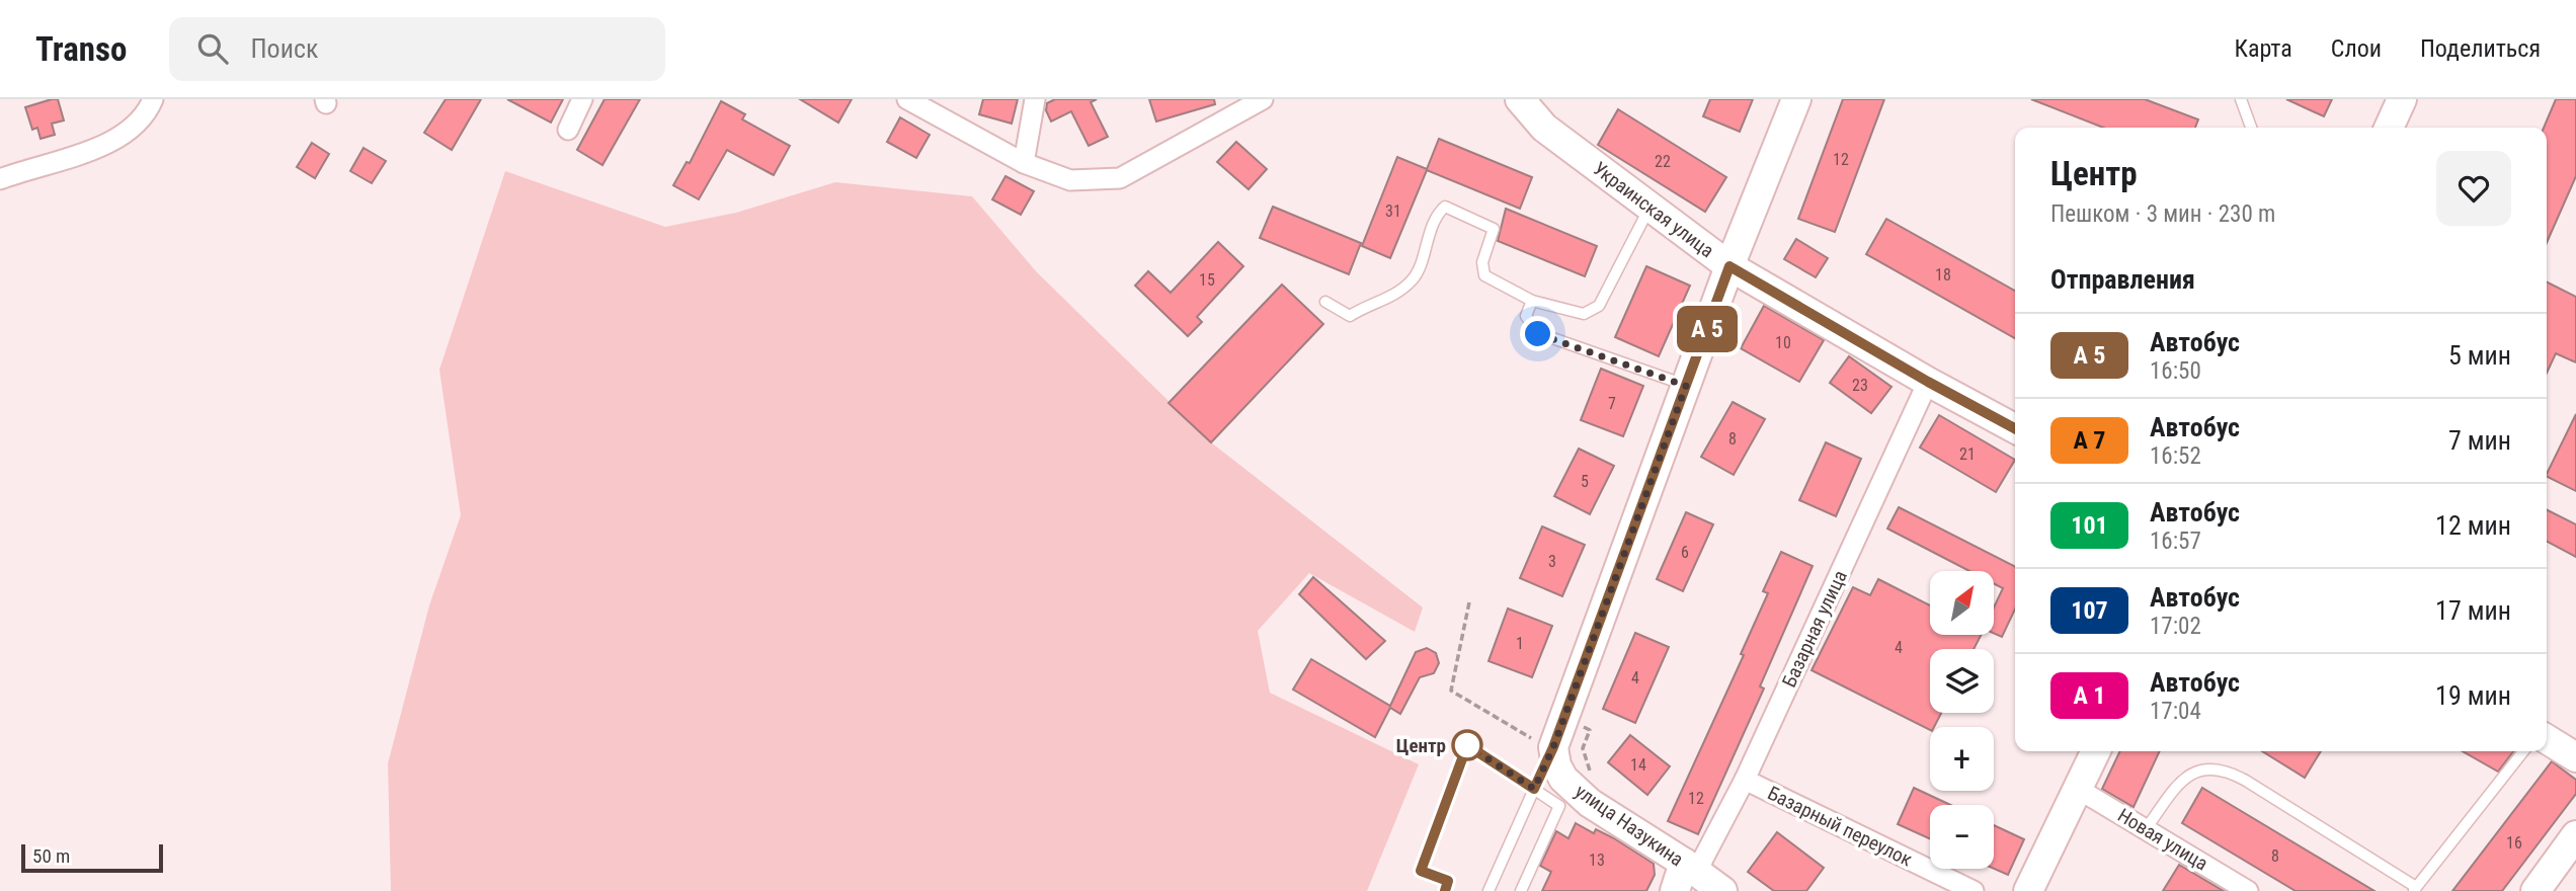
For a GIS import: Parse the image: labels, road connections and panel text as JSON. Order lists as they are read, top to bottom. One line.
{"streets":{"main road":["Украинская улица","улица Назукина"],"street":["Базарная улица","Базарный переулок","Новая улица"]},"crossings":[["Украинская улица","Базарная улица"],["Базарная улица","улица Назукина"],["Базарная улица","Базарный переулок"]],"places":["Центр"],"house_numbers":["12","22","31","18","15","10","23","7","8","21","5","6","3","1","4","4","14","12","16","8","13"],"scale_bar":"50 m","north":"top right","page":{"header":"Transo","search":"Поиск","nav":["Карта","Слои","Поделиться"],"on_map":"A 5","heading":[["Центр","Пешком · 3 мин · 230 m"],"Отправления"],"list":[{"mark":"A 5","name":"Автобус","note":"16:50","value":"5 мин"},{"mark":"A 7","name":"Автобус","note":"16:52","value":"7 мин"},{"mark":"101","name":"Автобус","note":"16:57","value":"12 мин"},{"mark":"107","name":"Автобус","note":"17:02","value":"17 мин"},{"mark":"A 1","name":"Автобус","note":"17:04","value":"19 мин"}],"map_buttons":["+","−"],"scale":"50 m"}}
